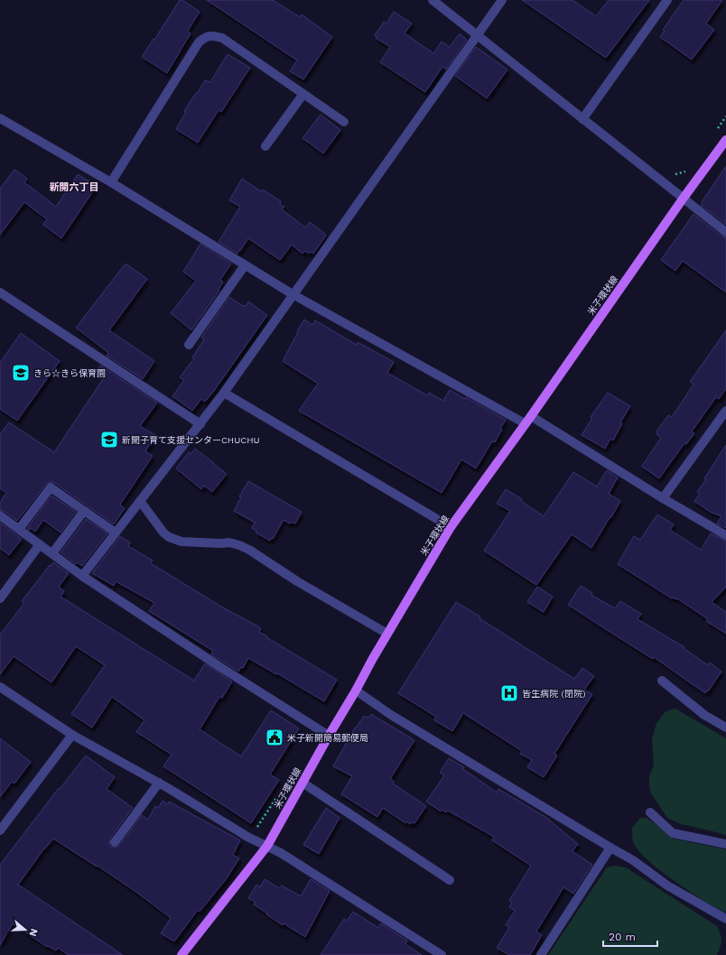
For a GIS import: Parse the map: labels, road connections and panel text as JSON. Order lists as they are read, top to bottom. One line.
{"streets":{"main road":["米子環状線"]},"districts":["新開六丁目"],"places":{"school or university":["きら☆きら保育園","新開子育て支援センターCHUCHU"],"hospital":["皆生病院 (閉院)"],"public building":["米子新開簡易郵便局"]},"scale_bar":"20 m","north":"right"}
